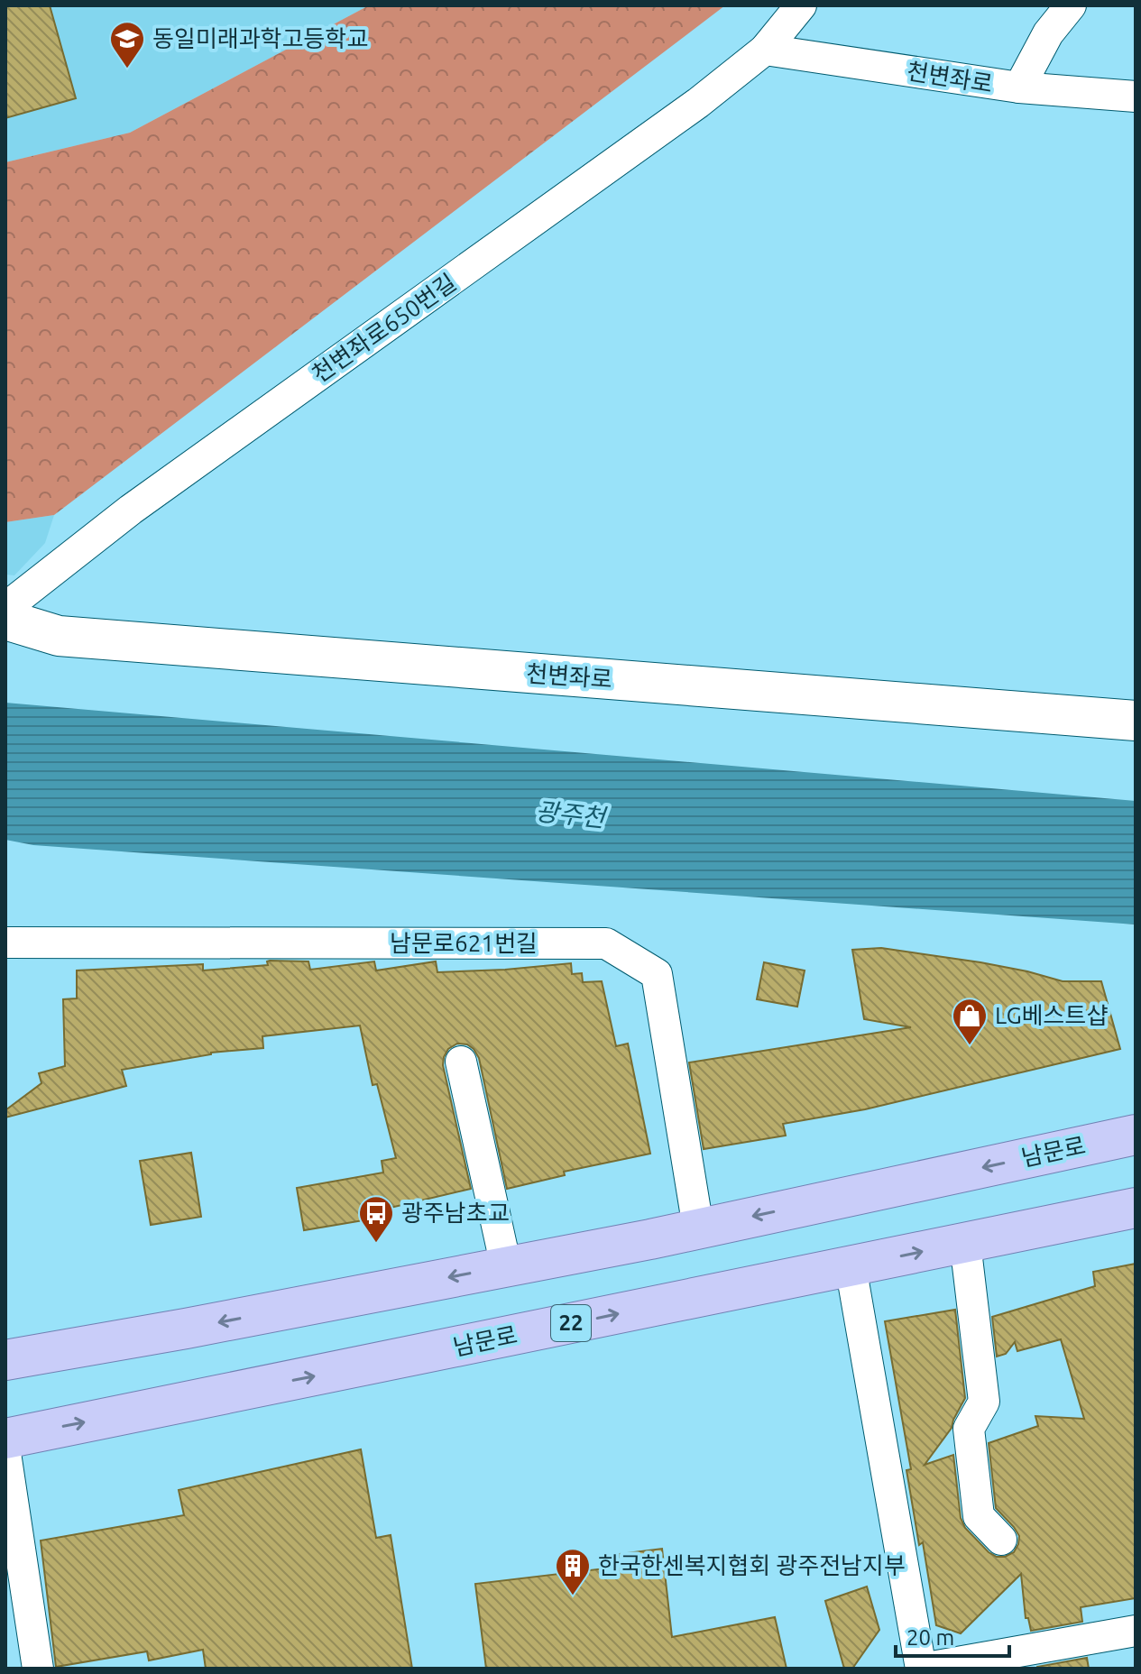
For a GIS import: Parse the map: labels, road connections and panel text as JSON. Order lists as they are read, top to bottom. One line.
{"streets":{"main road":["천변좌로","남문로","22"],"street":["천변좌로650번길","남문로621번길"]},"crossings":[["천변좌로","천변좌로650번길"],["남문로621번길","남문로"]],"water":["광주천"],"places":{"school or university":["동일미래과학고등학교"],"shop":["LG베스트샵"],"bus stop":["광주남초교"],"building":["한국한센복지협회 광주전남지부"]},"scale_bar":"20 m"}
